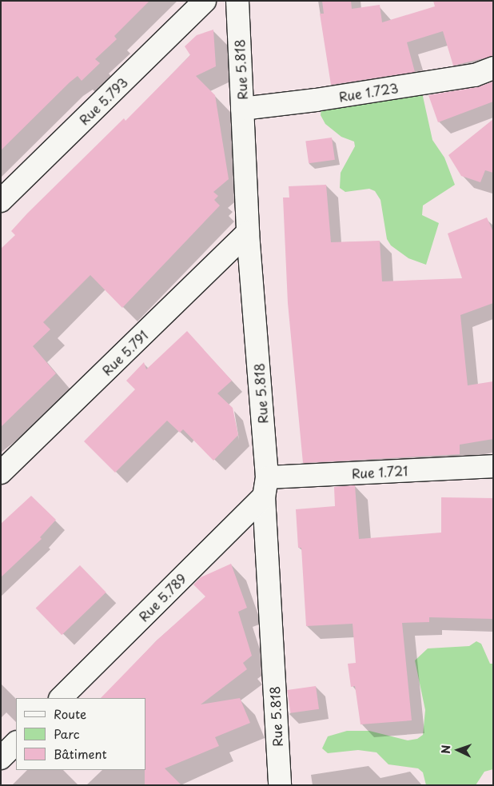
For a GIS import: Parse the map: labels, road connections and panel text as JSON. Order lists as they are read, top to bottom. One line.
{"streets":{"street":["Rue 5.818","Rue 1.723","Rue 5.793","Rue 5.791","Rue 1.721","Rue 5.789"]},"crossings":[["Rue 5.818","Rue 1.723"],["Rue 5.818","Rue 5.791"],["Rue 5.818","Rue 1.721"],["Rue 5.818","Rue 5.789"],["Rue 1.721","Rue 5.789"]],"legend":["Route","Parc","Bâtiment"],"north":"left"}
